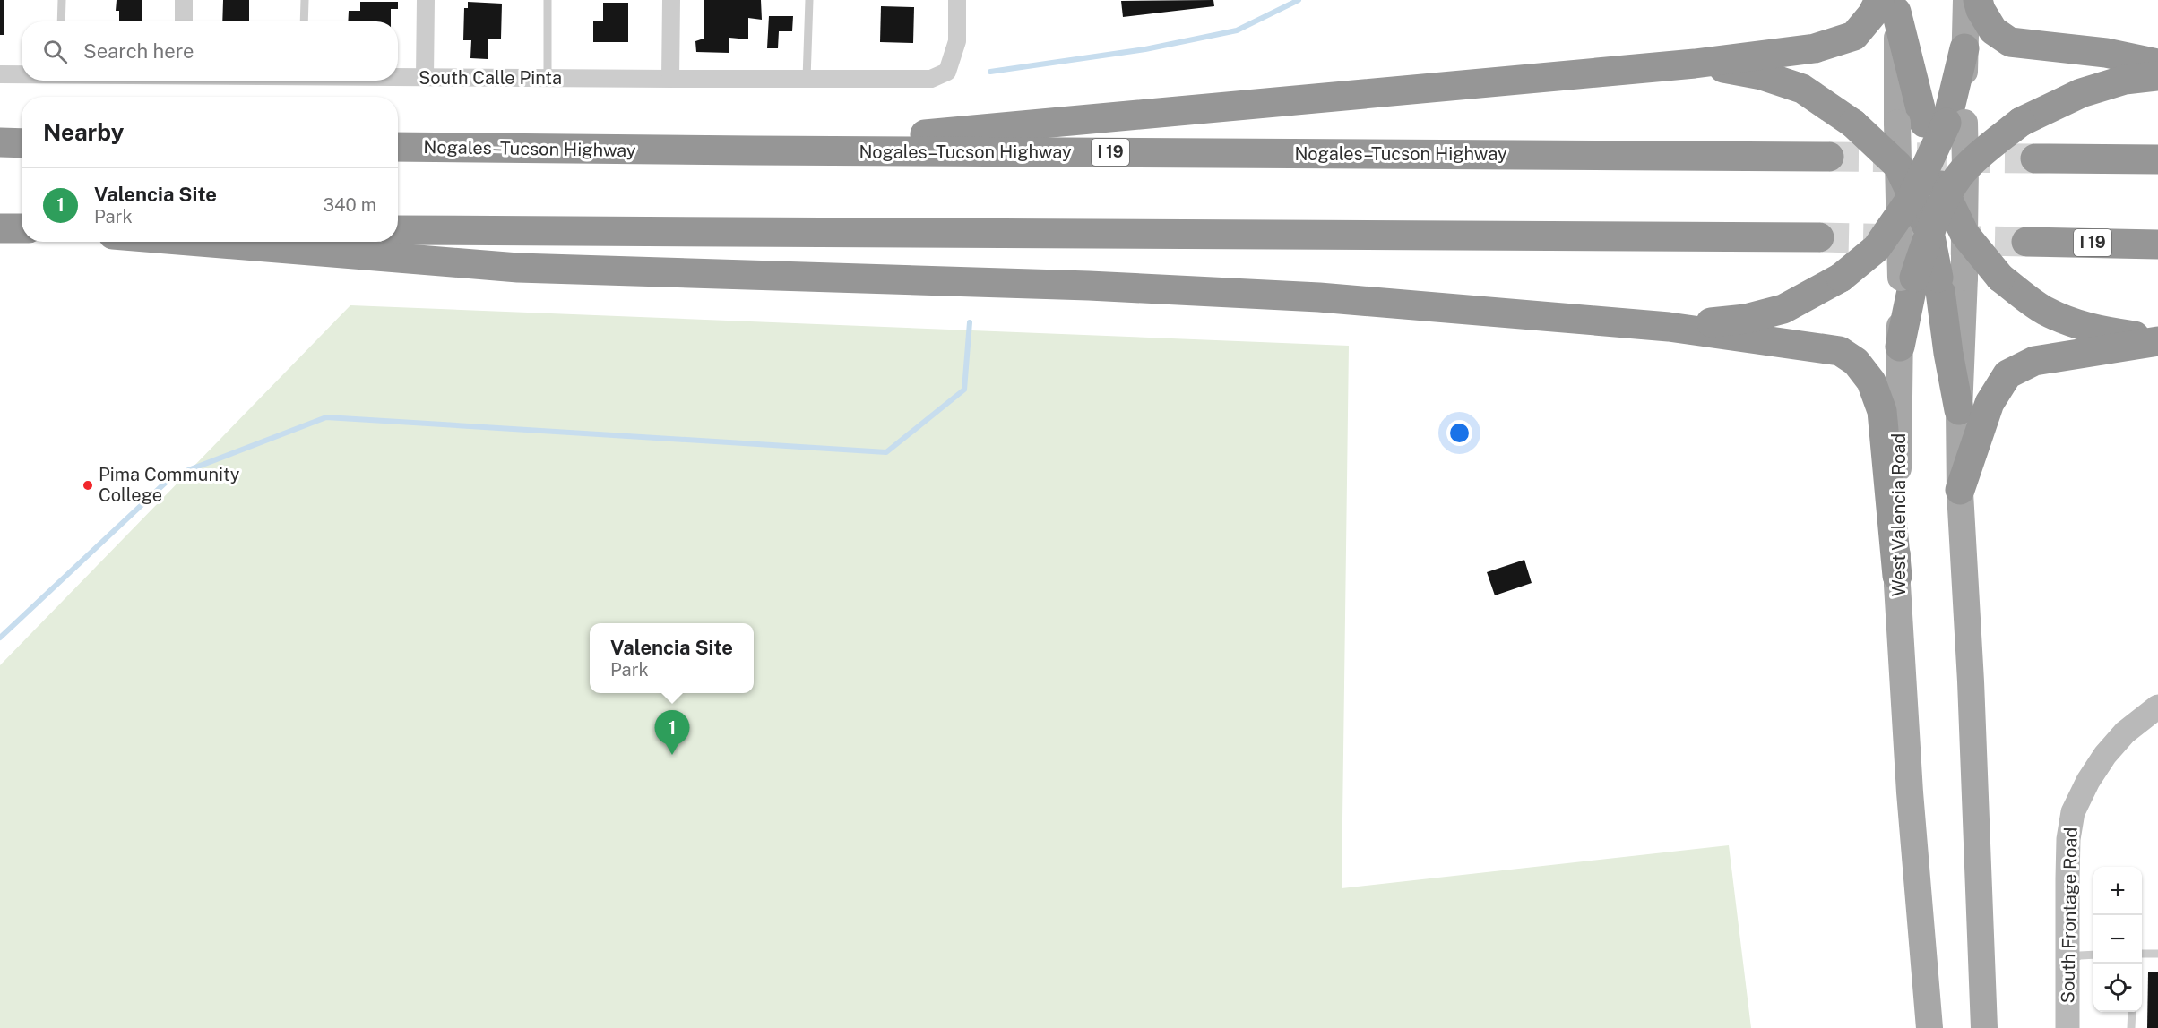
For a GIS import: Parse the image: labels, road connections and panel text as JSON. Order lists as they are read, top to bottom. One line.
{"streets":{"highway":["Nogales–Tucson Highway","I 19"],"main road":["West Valencia Road"],"street":["South Calle Pinta","South Frontage Road"]},"places":["Pima Community College"],"page":{"search":"Search here","heading":"Nearby","list":[{"mark":"1","name":"Valencia Site","note":"Park","value":"340 m"}],"popup":["Valencia Site","Park"],"pins":"1","map_buttons":["+","−"]}}
